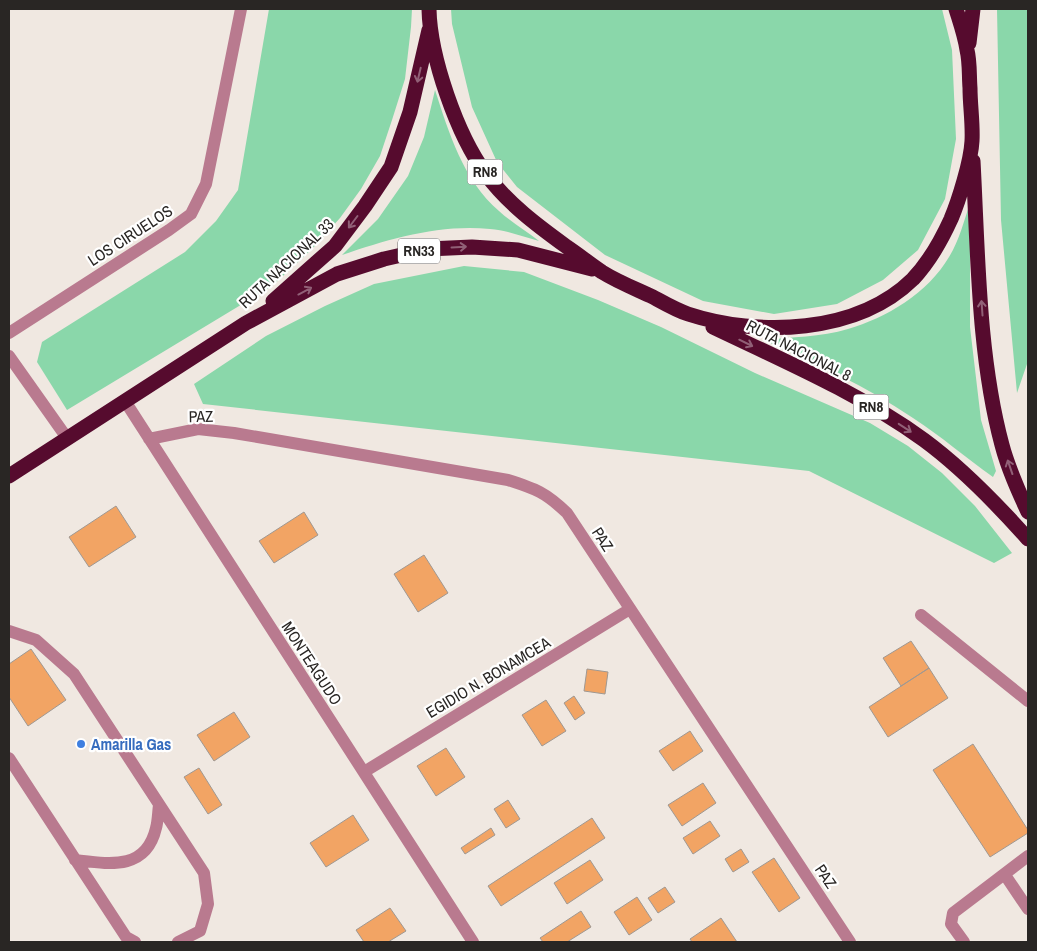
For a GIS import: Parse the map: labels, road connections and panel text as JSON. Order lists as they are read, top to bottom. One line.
{"streets":{"highway":["RN8","RN33","RUTA NACIONAL 33","RUTA NACIONAL 8"],"street":["LOS CIRUELOS","PAZ","MONTEAGUDO","EGIDIO N. BONAMCEA"]},"crossings":[["RN8","RUTA NACIONAL 33"],["RN8","RUTA NACIONAL 8"],["RN33","RUTA NACIONAL 33"],["RN33","MONTEAGUDO"],["PAZ","MONTEAGUDO"],["PAZ","EGIDIO N. BONAMCEA"],["MONTEAGUDO","EGIDIO N. BONAMCEA"]],"one_way":["RUTA NACIONAL 8"],"places":["Amarilla Gas"]}
